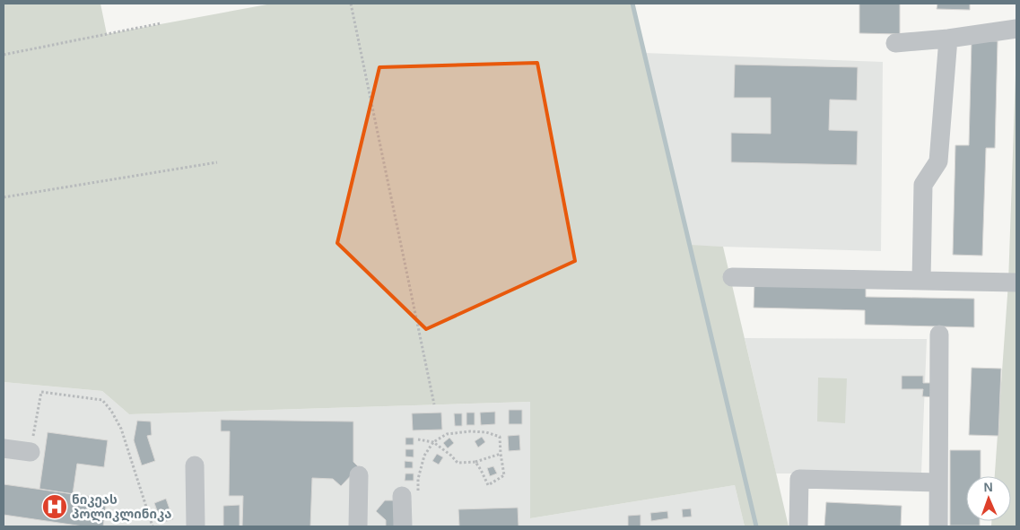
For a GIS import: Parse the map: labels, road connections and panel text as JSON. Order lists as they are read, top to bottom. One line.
{"places":{"hospital":["ნიკეას პოლიკლინიკა"]},"north":"top"}
